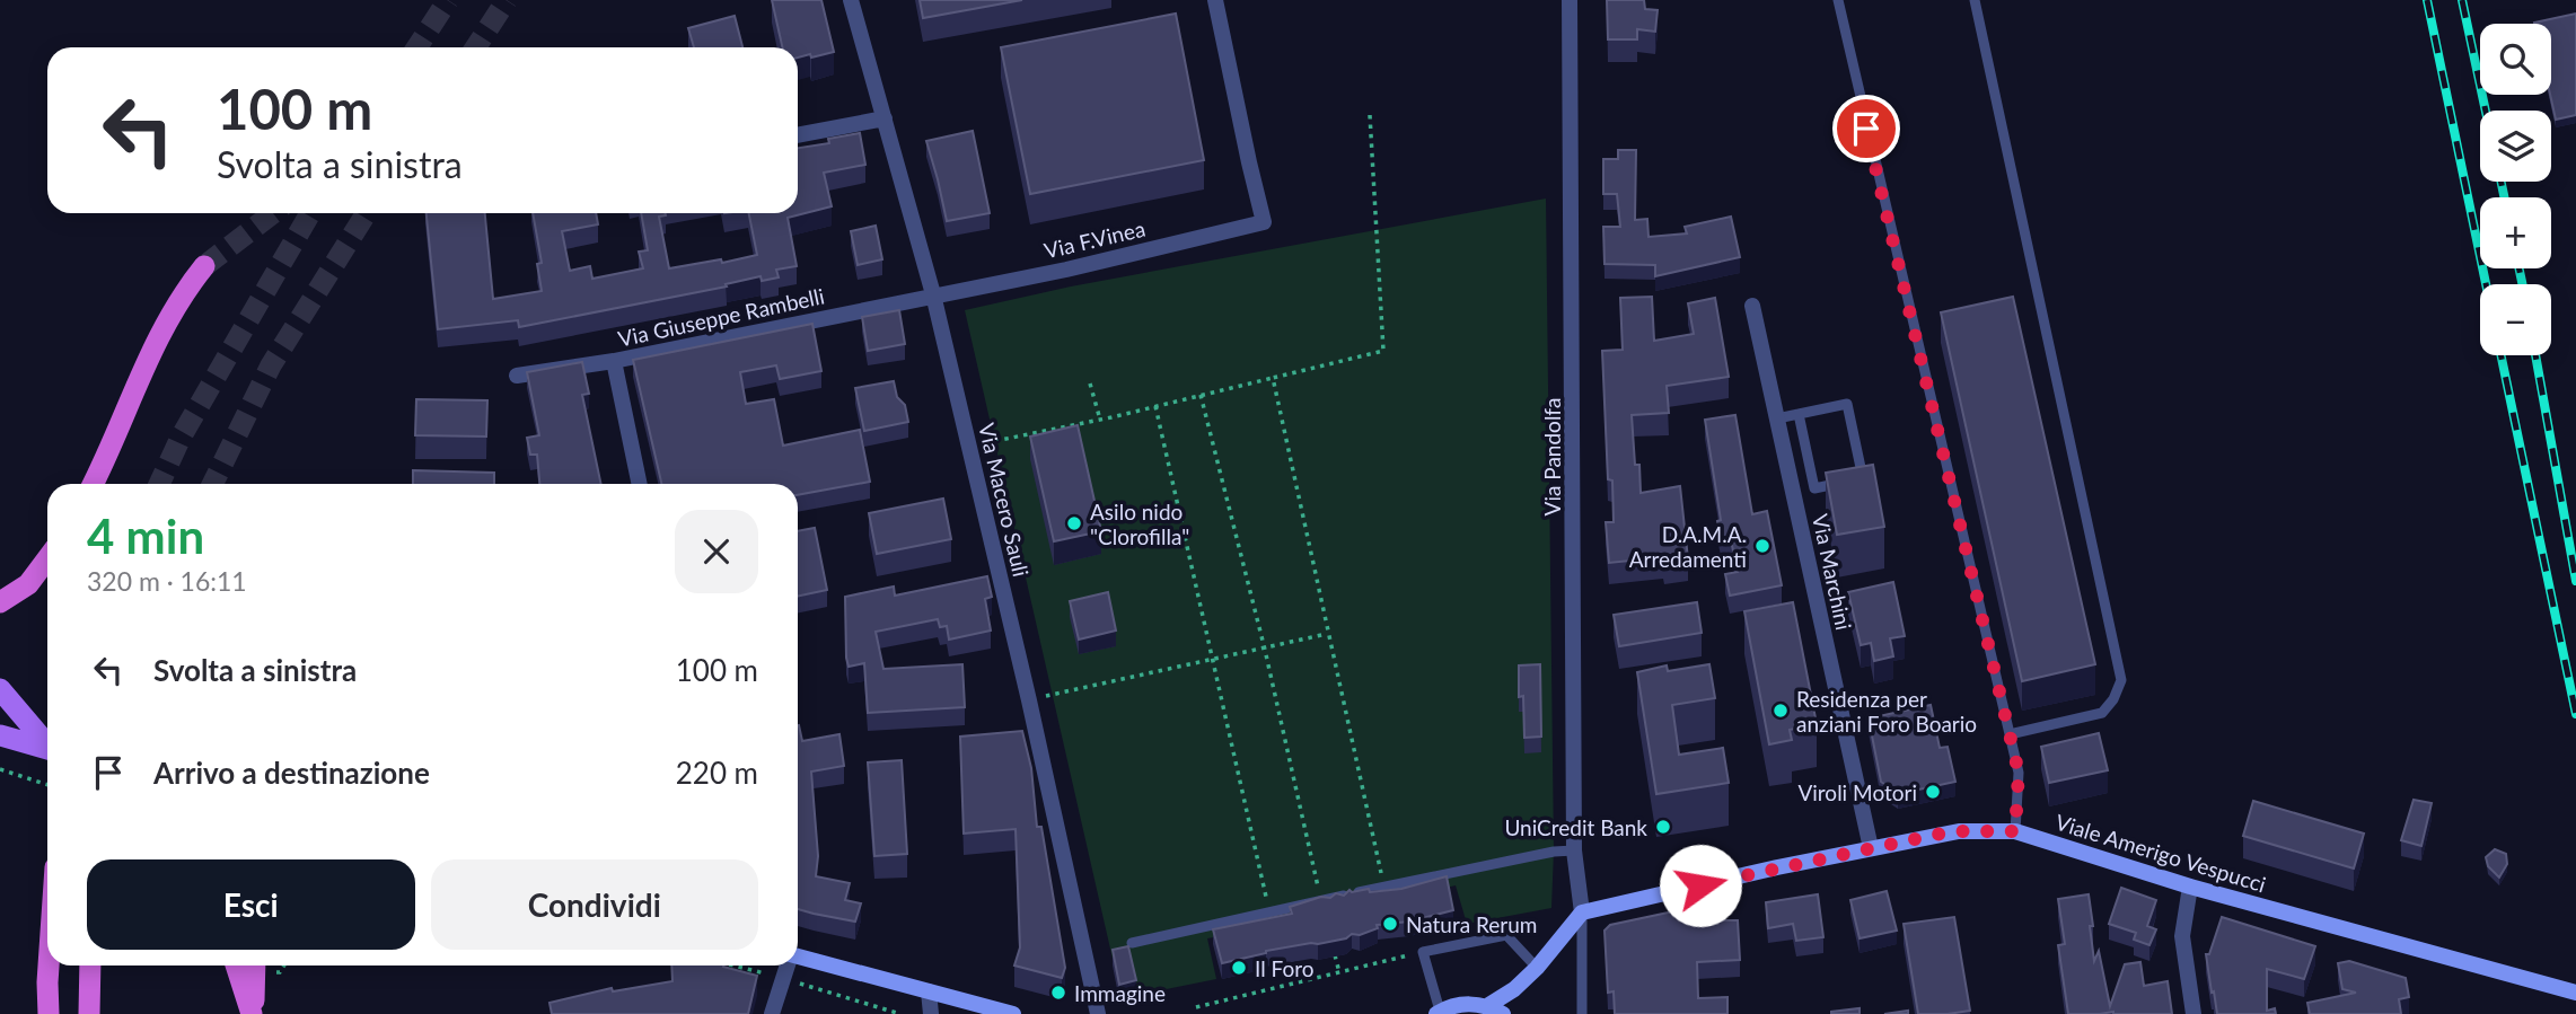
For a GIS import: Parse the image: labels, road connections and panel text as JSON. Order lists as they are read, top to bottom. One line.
{"streets":{"main road":["Viale Amerigo Vespucci"],"street":["Via F.Vinea","Via Giuseppe Rambelli","Via Pandolfa","Via Macero Sauli","Via Marchini"]},"crossings":[["Via F.Vinea","Via Giuseppe Rambelli"],["Via F.Vinea","Via Macero Sauli"],["Via Giuseppe Rambelli","Via Macero Sauli"],["Via Pandolfa","Viale Amerigo Vespucci"],["Via Marchini","Viale Amerigo Vespucci"]],"places":["Asilo nido \"Clorofilla\"","D.A.M.A. Arredamenti","Residenza per anziani Foro Boario","Viroli Motori","UniCredit Bank","Natura Rerum","Il Foro","Immagine"],"page":{"map_buttons":["+","−"],"turn":["100 m","Svolta a sinistra"],"heading":["4 min","320 m · 16:11"],"list":[{"name":"Svolta a sinistra","value":"100 m"},{"name":"Arrivo a destinazione","value":"220 m"}],"buttons":["Esci","Condividi"]}}
